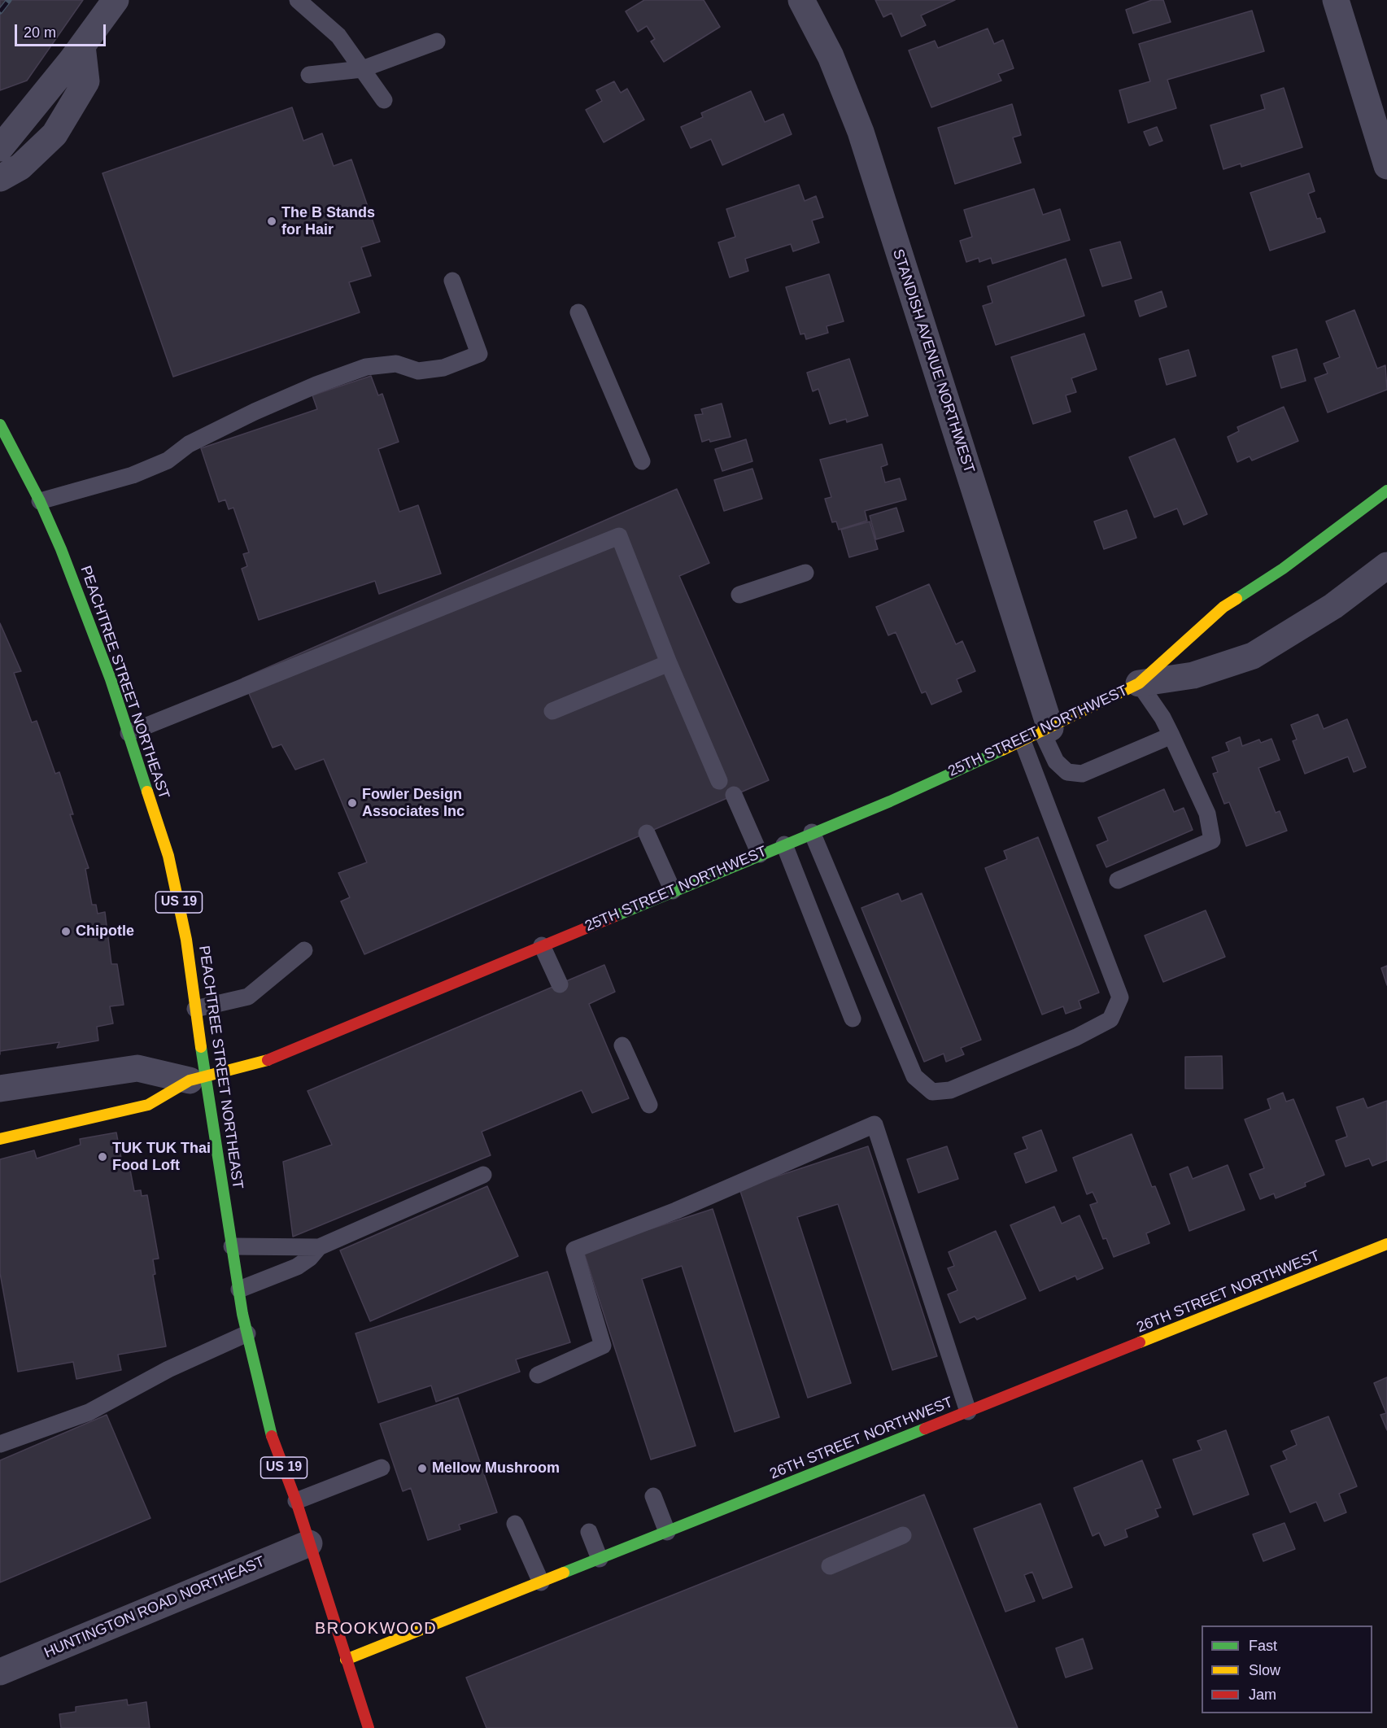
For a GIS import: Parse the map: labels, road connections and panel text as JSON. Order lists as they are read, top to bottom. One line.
{"streets":{"main road":["PEACHTREE STREET NORTHEAST","25TH STREET NORTHWEST","US 19","26TH STREET NORTHWEST"],"street":["STANDISH AVENUE NORTHWEST","HUNTINGTON ROAD NORTHEAST"]},"crossings":[["STANDISH AVENUE NORTHWEST","25TH STREET NORTHWEST"],["PEACHTREE STREET NORTHEAST","25TH STREET NORTHWEST"],["PEACHTREE STREET NORTHEAST","26TH STREET NORTHWEST"],["PEACHTREE STREET NORTHEAST","HUNTINGTON ROAD NORTHEAST"]],"districts":["BROOKWOOD"],"places":["The B Stands for Hair","Fowler Design Associates Inc","Chipotle","TUK TUK Thai Food Loft","Mellow Mushroom"],"legend":["Fast","Slow","Jam"],"scale_bar":"20 m"}
